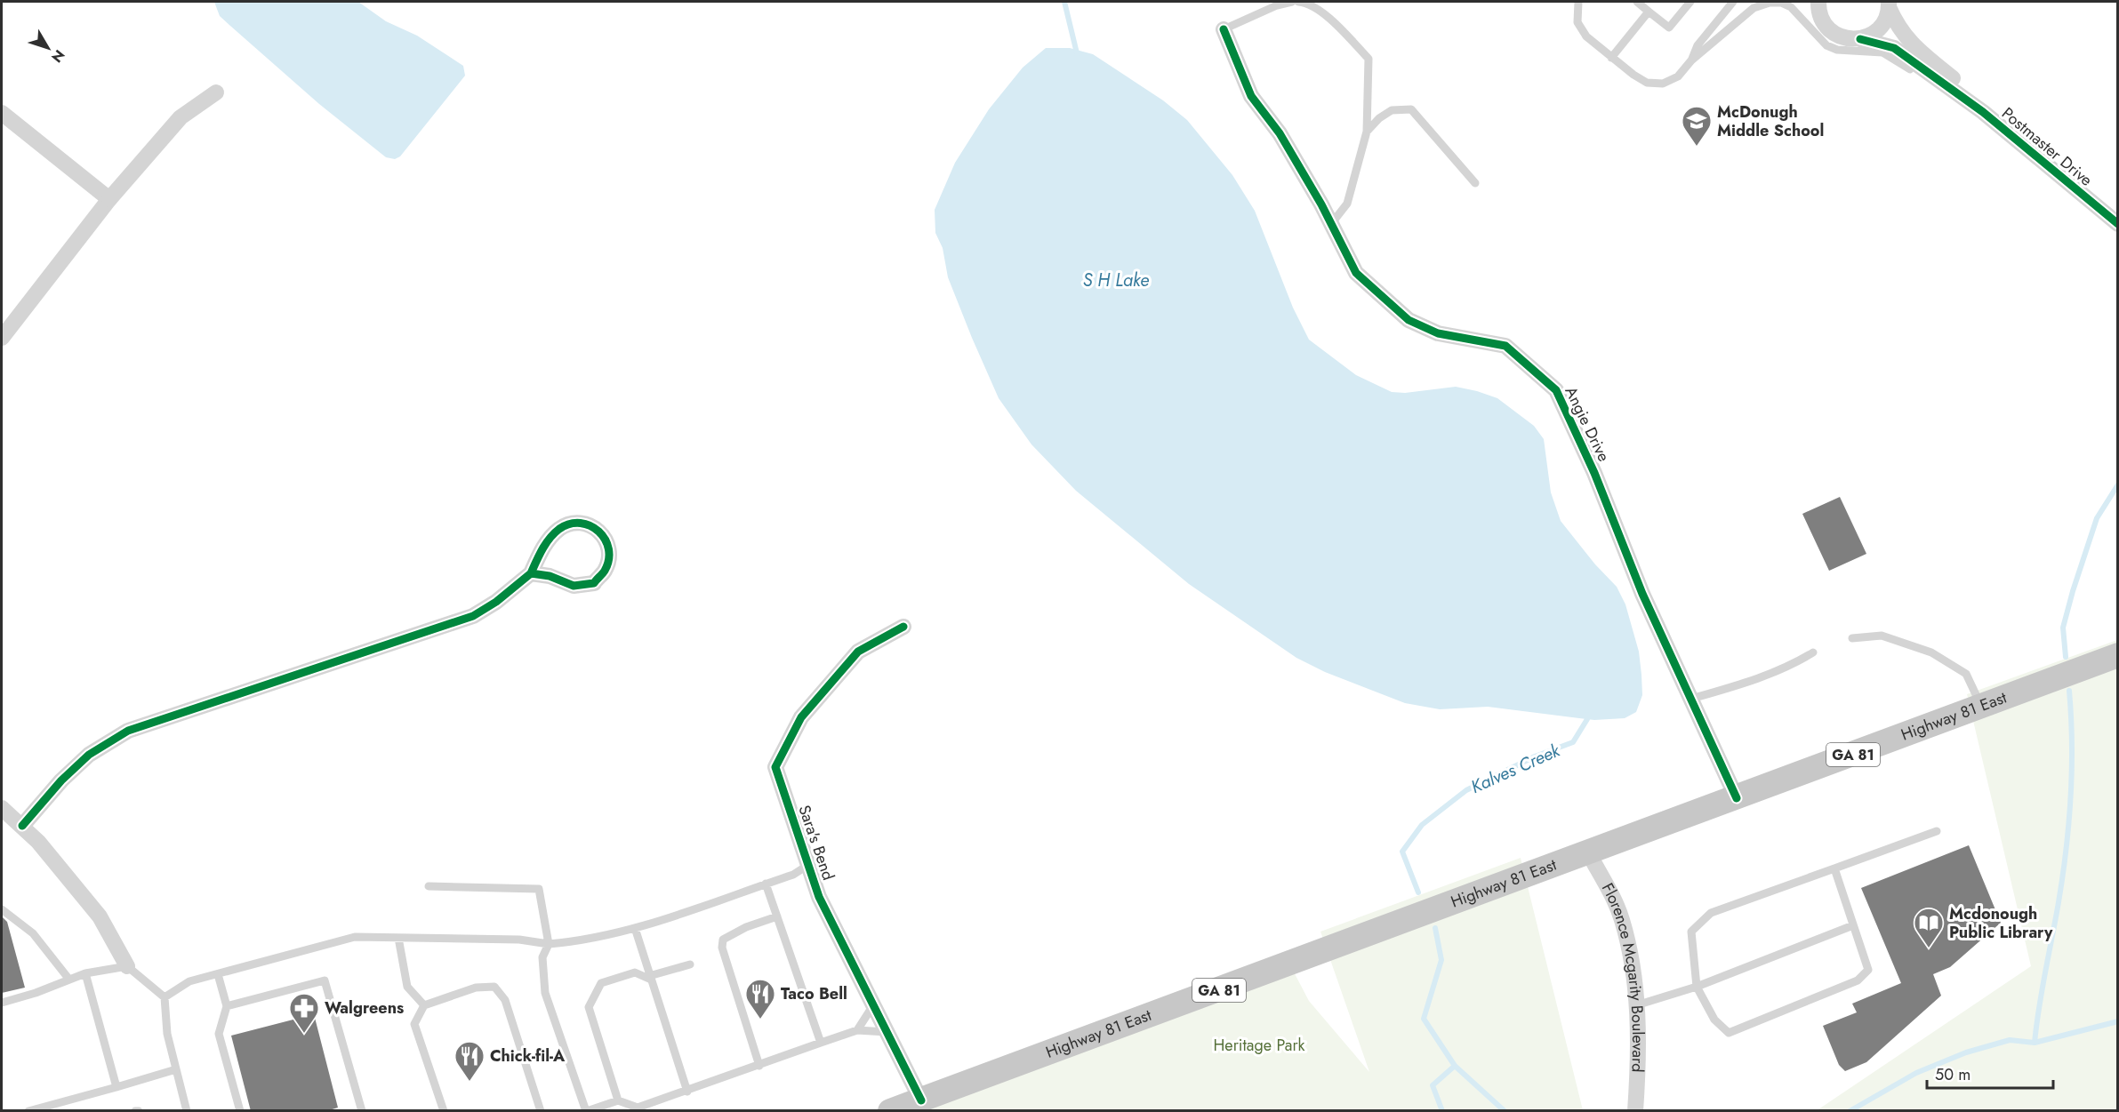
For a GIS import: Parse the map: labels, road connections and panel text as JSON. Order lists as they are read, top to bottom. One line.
{"streets":{"main road":["Highway 81 East","GA 81"],"street":["Postmaster Drive","Angie Drive","Sara's Bend","Florence Mcgarity Boulevard"]},"crossings":[["Angie Drive","Highway 81 East"],["Highway 81 East","Sara's Bend"],["Highway 81 East","Florence Mcgarity Boulevard"]],"water":["S H Lake","Kalves Creek"],"parks":["Heritage Park"],"places":{"school or university":["McDonugh Middle School"],"library":["Mcdonough Public Library"],"restaurant":["Taco Bell","Chick-fil-A"],"pharmacy":["Walgreens"]},"scale_bar":"50 m","north":"bottom right"}
